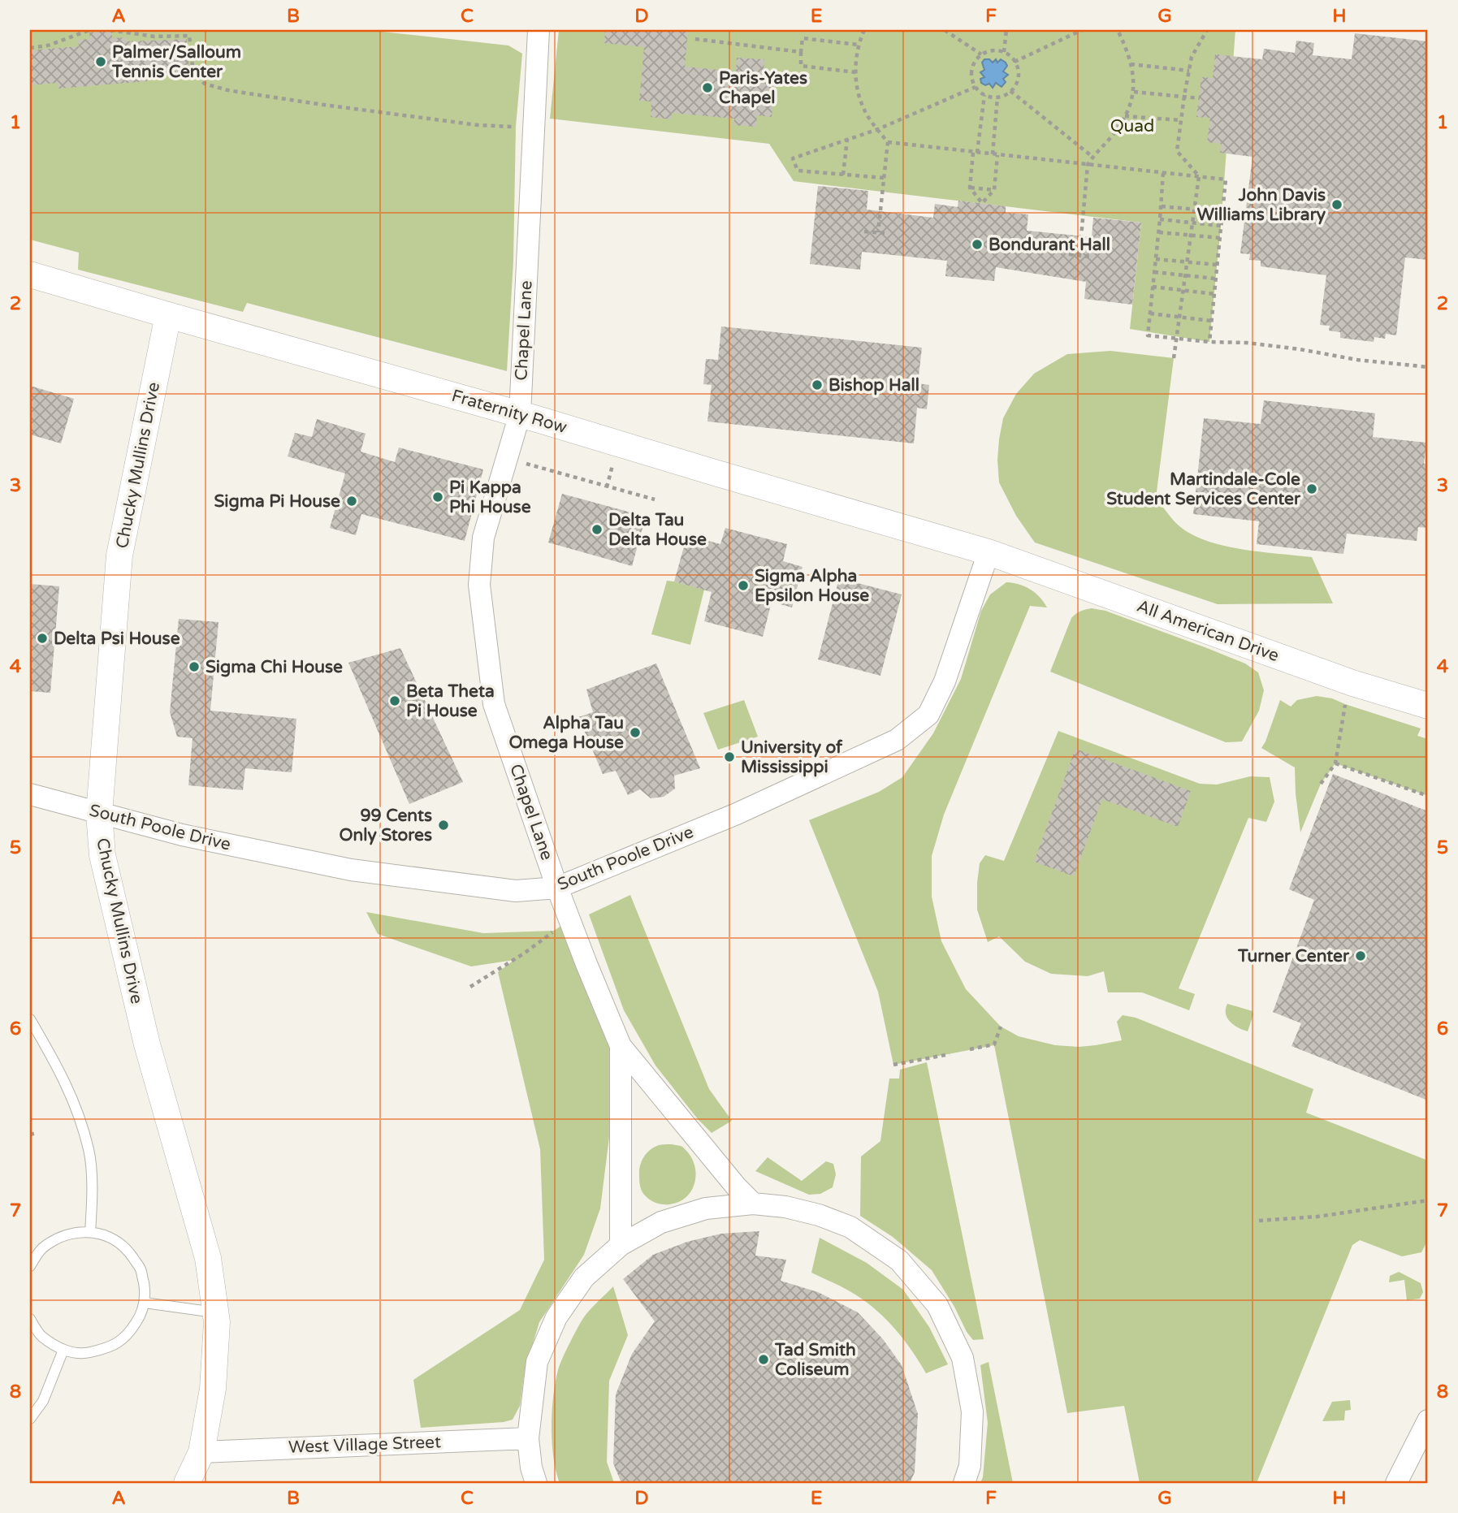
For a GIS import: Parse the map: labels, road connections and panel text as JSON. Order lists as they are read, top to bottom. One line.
{"streets":{"street":["Chapel Lane","Fraternity Row","Chucky Mullins Drive","All American Drive","South Poole Drive","West Village Street"]},"crossings":[["Chapel Lane","Fraternity Row"],["Chapel Lane","South Poole Drive"],["Fraternity Row","Chucky Mullins Drive"],["Fraternity Row","All American Drive"],["Fraternity Row","South Poole Drive"],["Chucky Mullins Drive","South Poole Drive"],["Chucky Mullins Drive","West Village Street"],["All American Drive","South Poole Drive"]],"parks":["Quad"],"places":["Palmer/Salloum Tennis Center","Paris-Yates Chapel","John Davis Williams Library","Bondurant Hall","Bishop Hall","Martindale-Cole Student Services Center","Pi Kappa Phi House","Sigma Pi House","Delta Tau Delta House","Sigma Alpha Epsilon House","Delta Psi House","Sigma Chi House","Beta Theta Pi House","Alpha Tau Omega House","University of Mississippi","99 Cents Only Stores","Turner Center","Tad Smith Coliseum"],"grid":{"columns":["A","B","C","D","E","F","G","H"],"rows":["1","2","3","4","5","6","7","8"]}}
